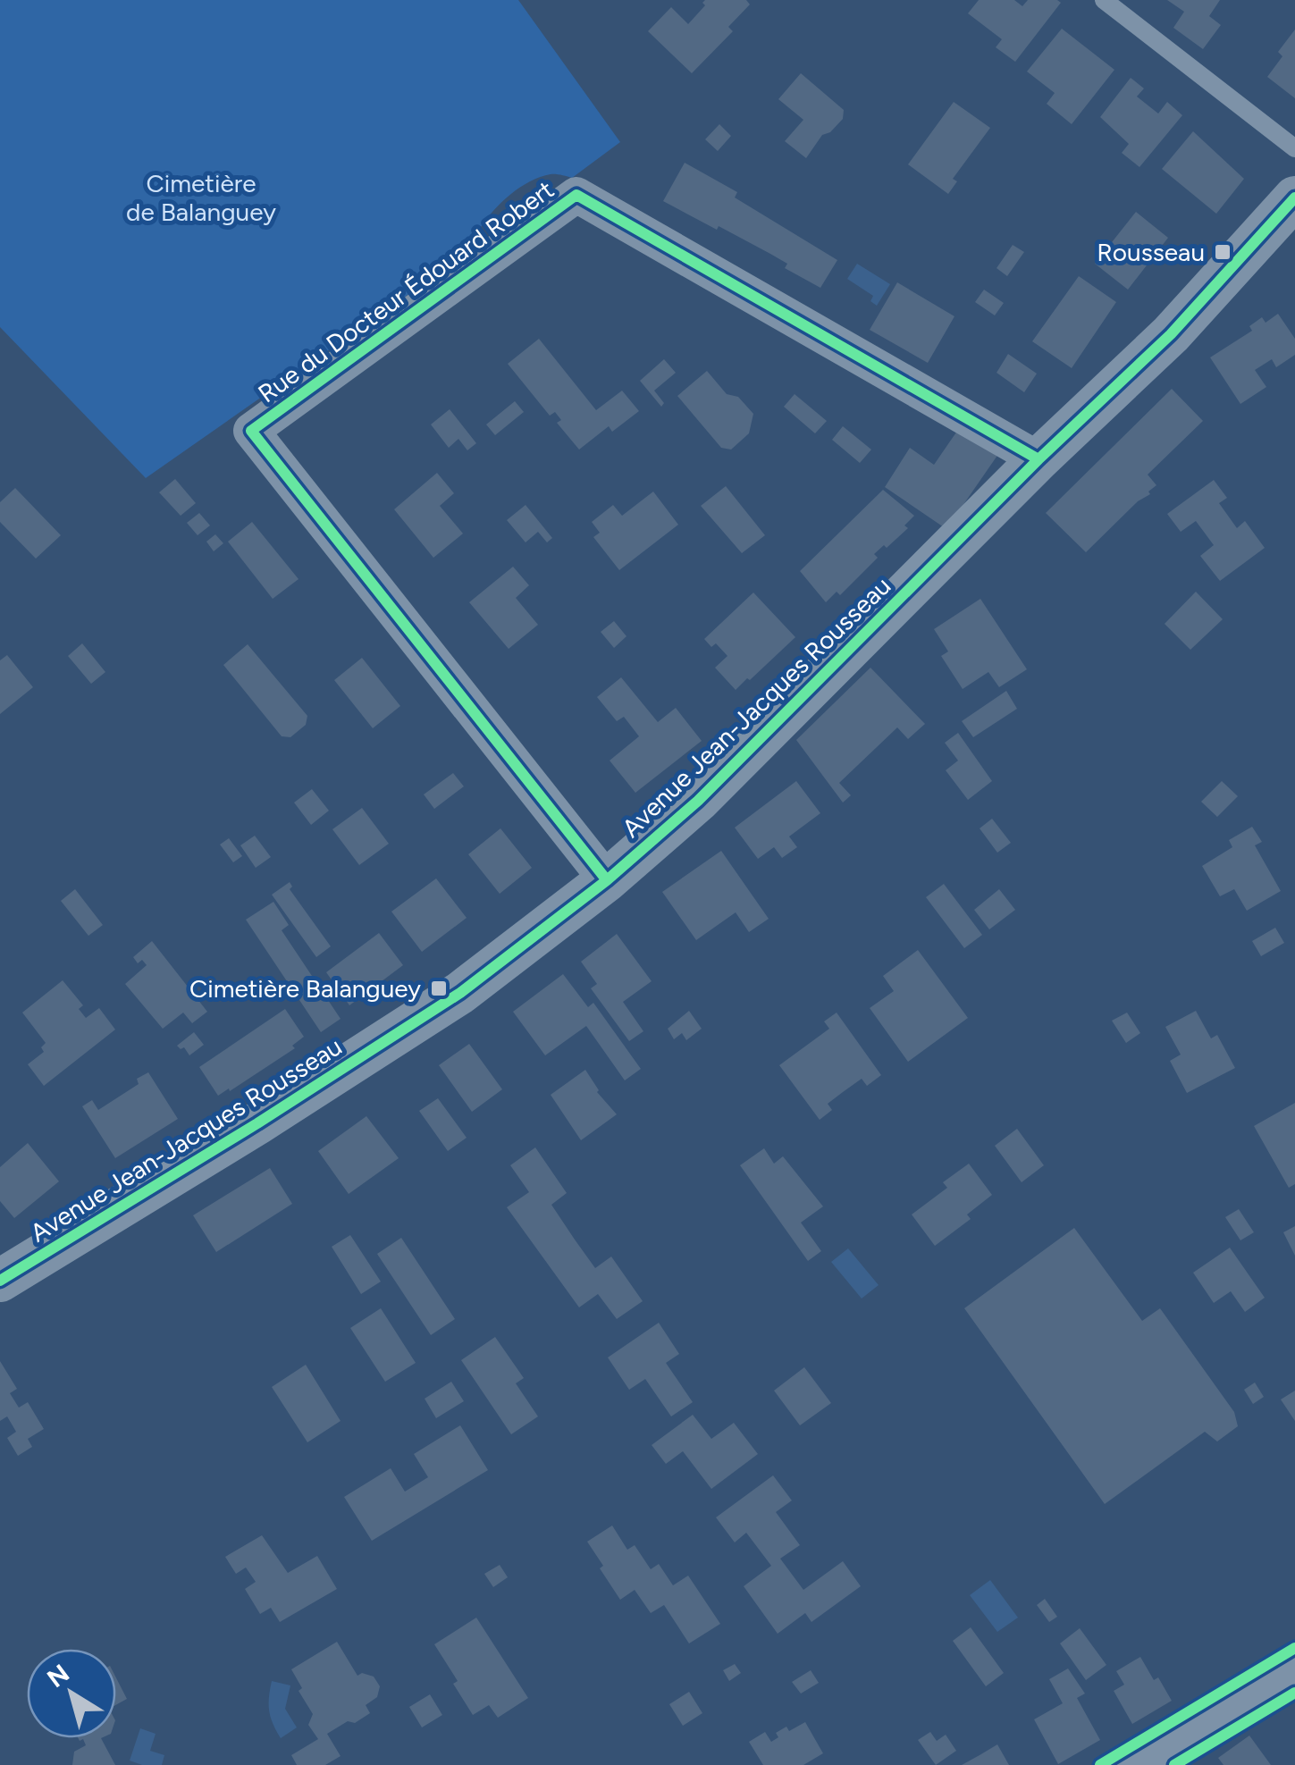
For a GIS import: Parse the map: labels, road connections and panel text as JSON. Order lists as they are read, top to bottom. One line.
{"streets":{"street":["Rue du Docteur Édouard Robert","Avenue Jean-Jacques Rousseau"]},"crossings":[["Rue du Docteur Édouard Robert","Avenue Jean-Jacques Rousseau"]],"parks":["Cimetière de Balanguey"],"places":{"transit":["Rousseau","Cimetière Balanguey"]},"north":"top left"}
